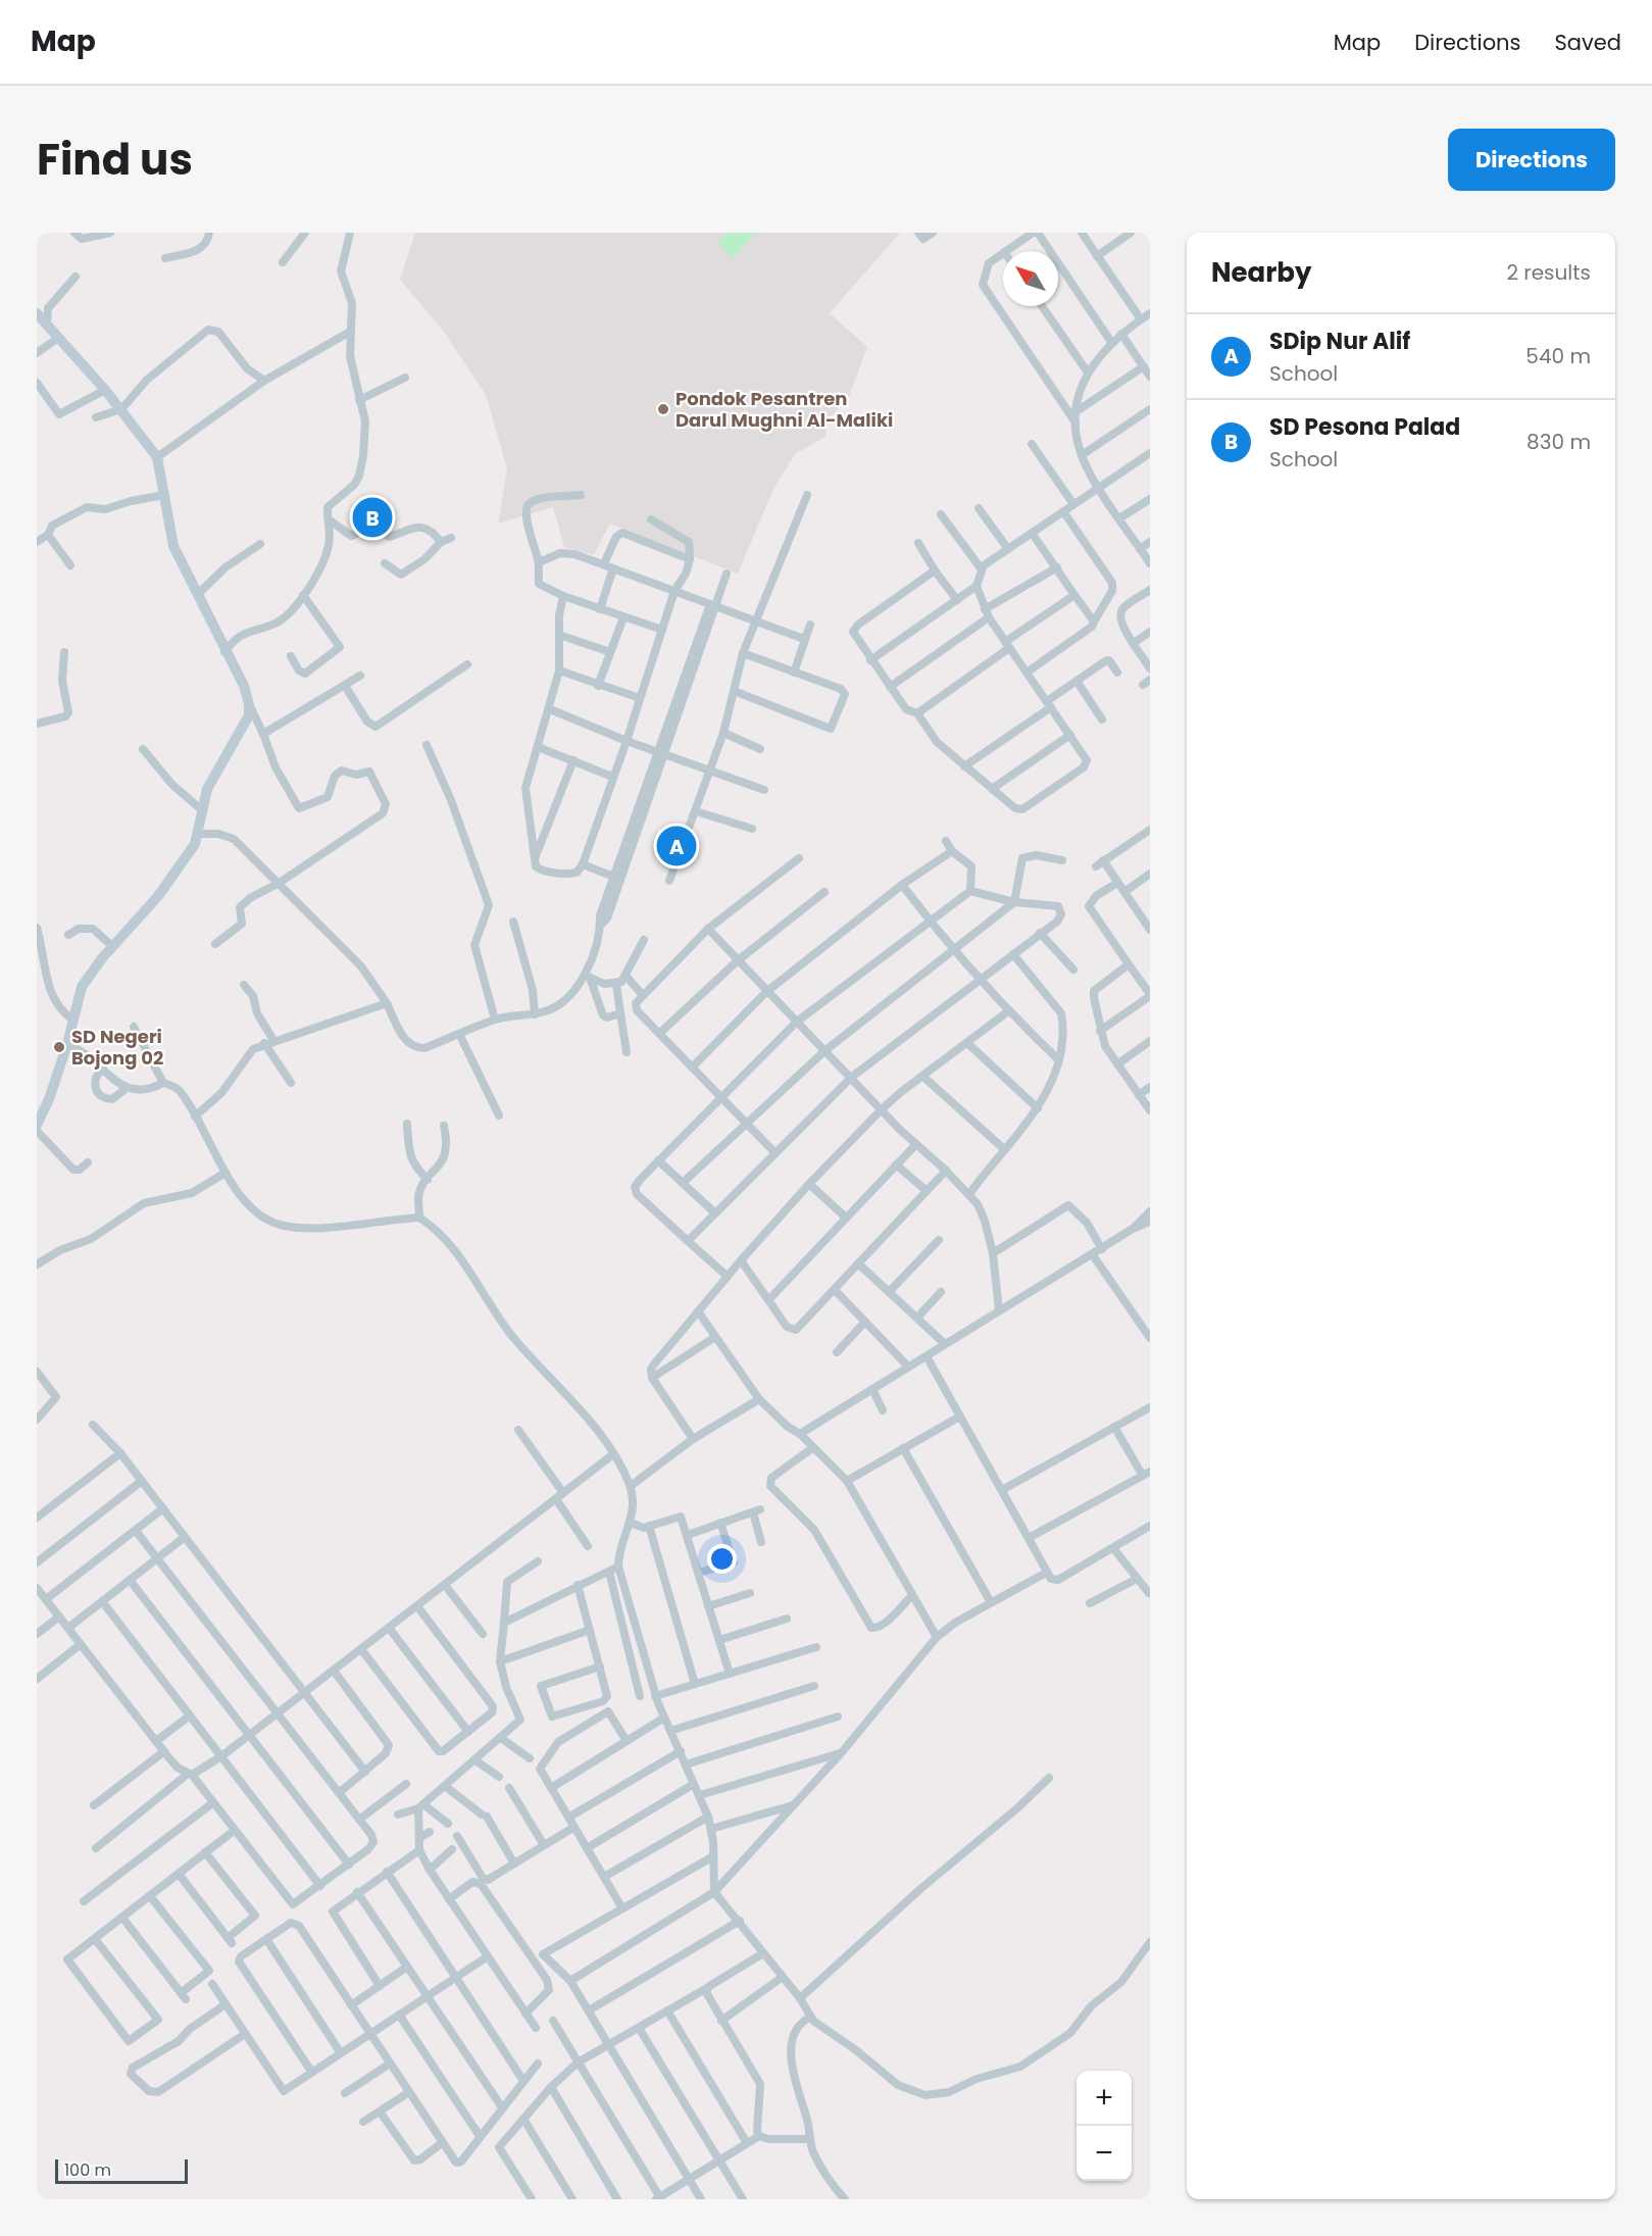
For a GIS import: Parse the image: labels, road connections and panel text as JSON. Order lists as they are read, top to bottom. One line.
{"places":["Pondok Pesantren Darul Mughni Al-Maliki","SD Negeri Bojong 02"],"scale_bar":"100 m","north":"top left","page":{"header":"Map","nav":["Map","Directions","Saved"],"title":"Find us","buttons":"Directions","heading":["Nearby","2 results"],"list":[{"mark":"A","name":"SDip Nur Alif","note":"School","value":"540 m"},{"mark":"B","name":"SD Pesona Palad","note":"School","value":"830 m"}],"pins":["B","A"],"map_buttons":["+","−"],"scale":"100 m"}}
